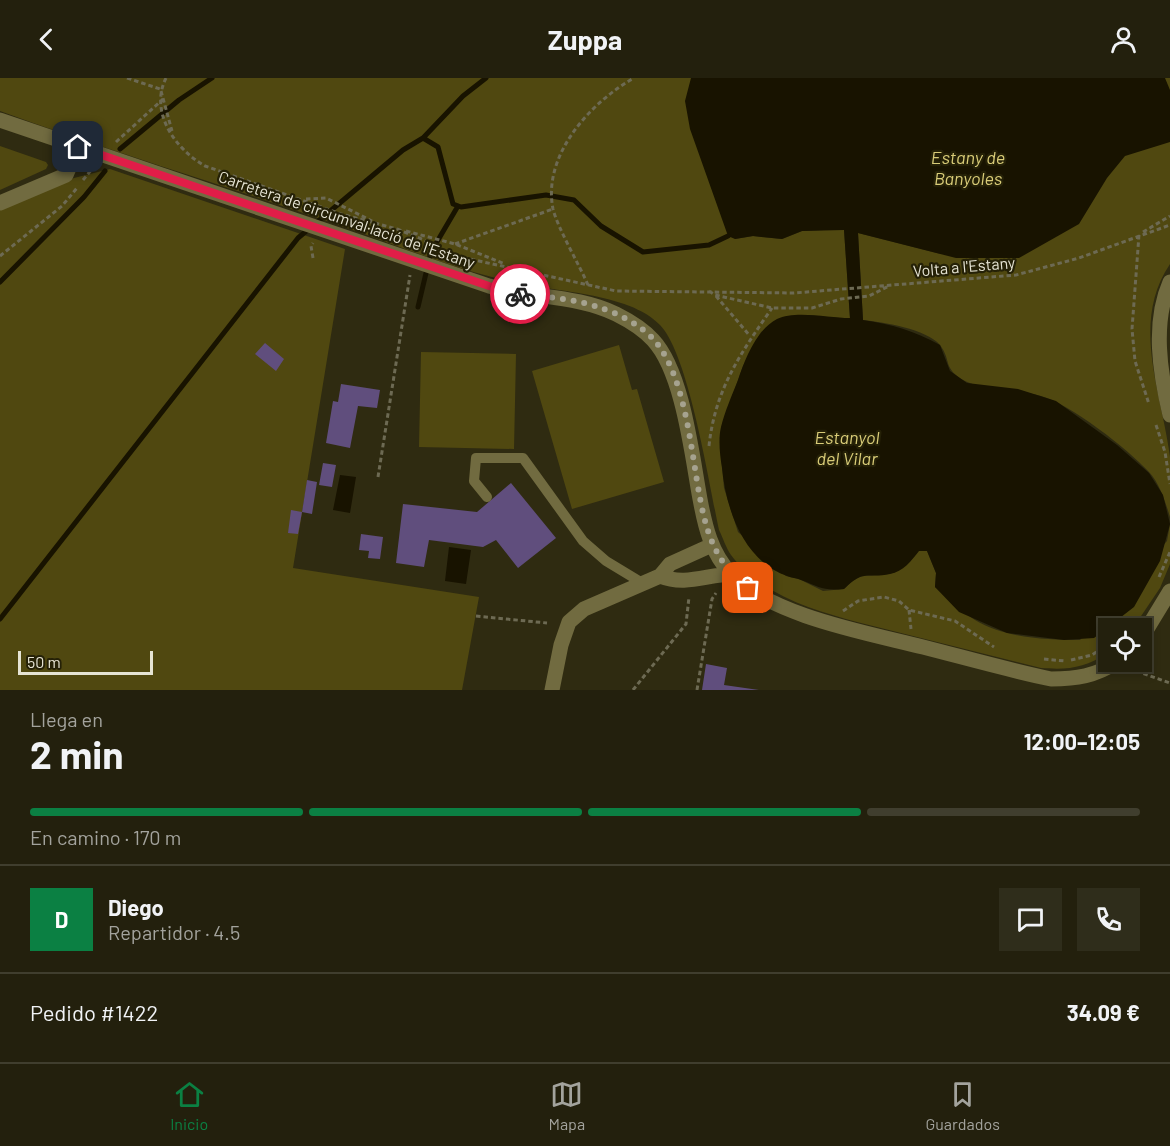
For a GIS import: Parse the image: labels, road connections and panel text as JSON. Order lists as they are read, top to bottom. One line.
{"streets":{"street":["Carretera de circumval·lació de l'Estany"],"path":["Volta a l'Estany"]},"water":["Estany de Banyoles","Estanyol del Vilar"],"scale_bar":"50 m","page":{"header":"Zuppa","scale":"50 m","heading":["2 min","Llega en","12:00–12:05"],"panel":["Diego","Repartidor · 4.5","Pedido #1422","34.09 €"],"bar":"En camino · 170 m","round":"D","tabs":["Inicio","Mapa","Guardados"]}}
